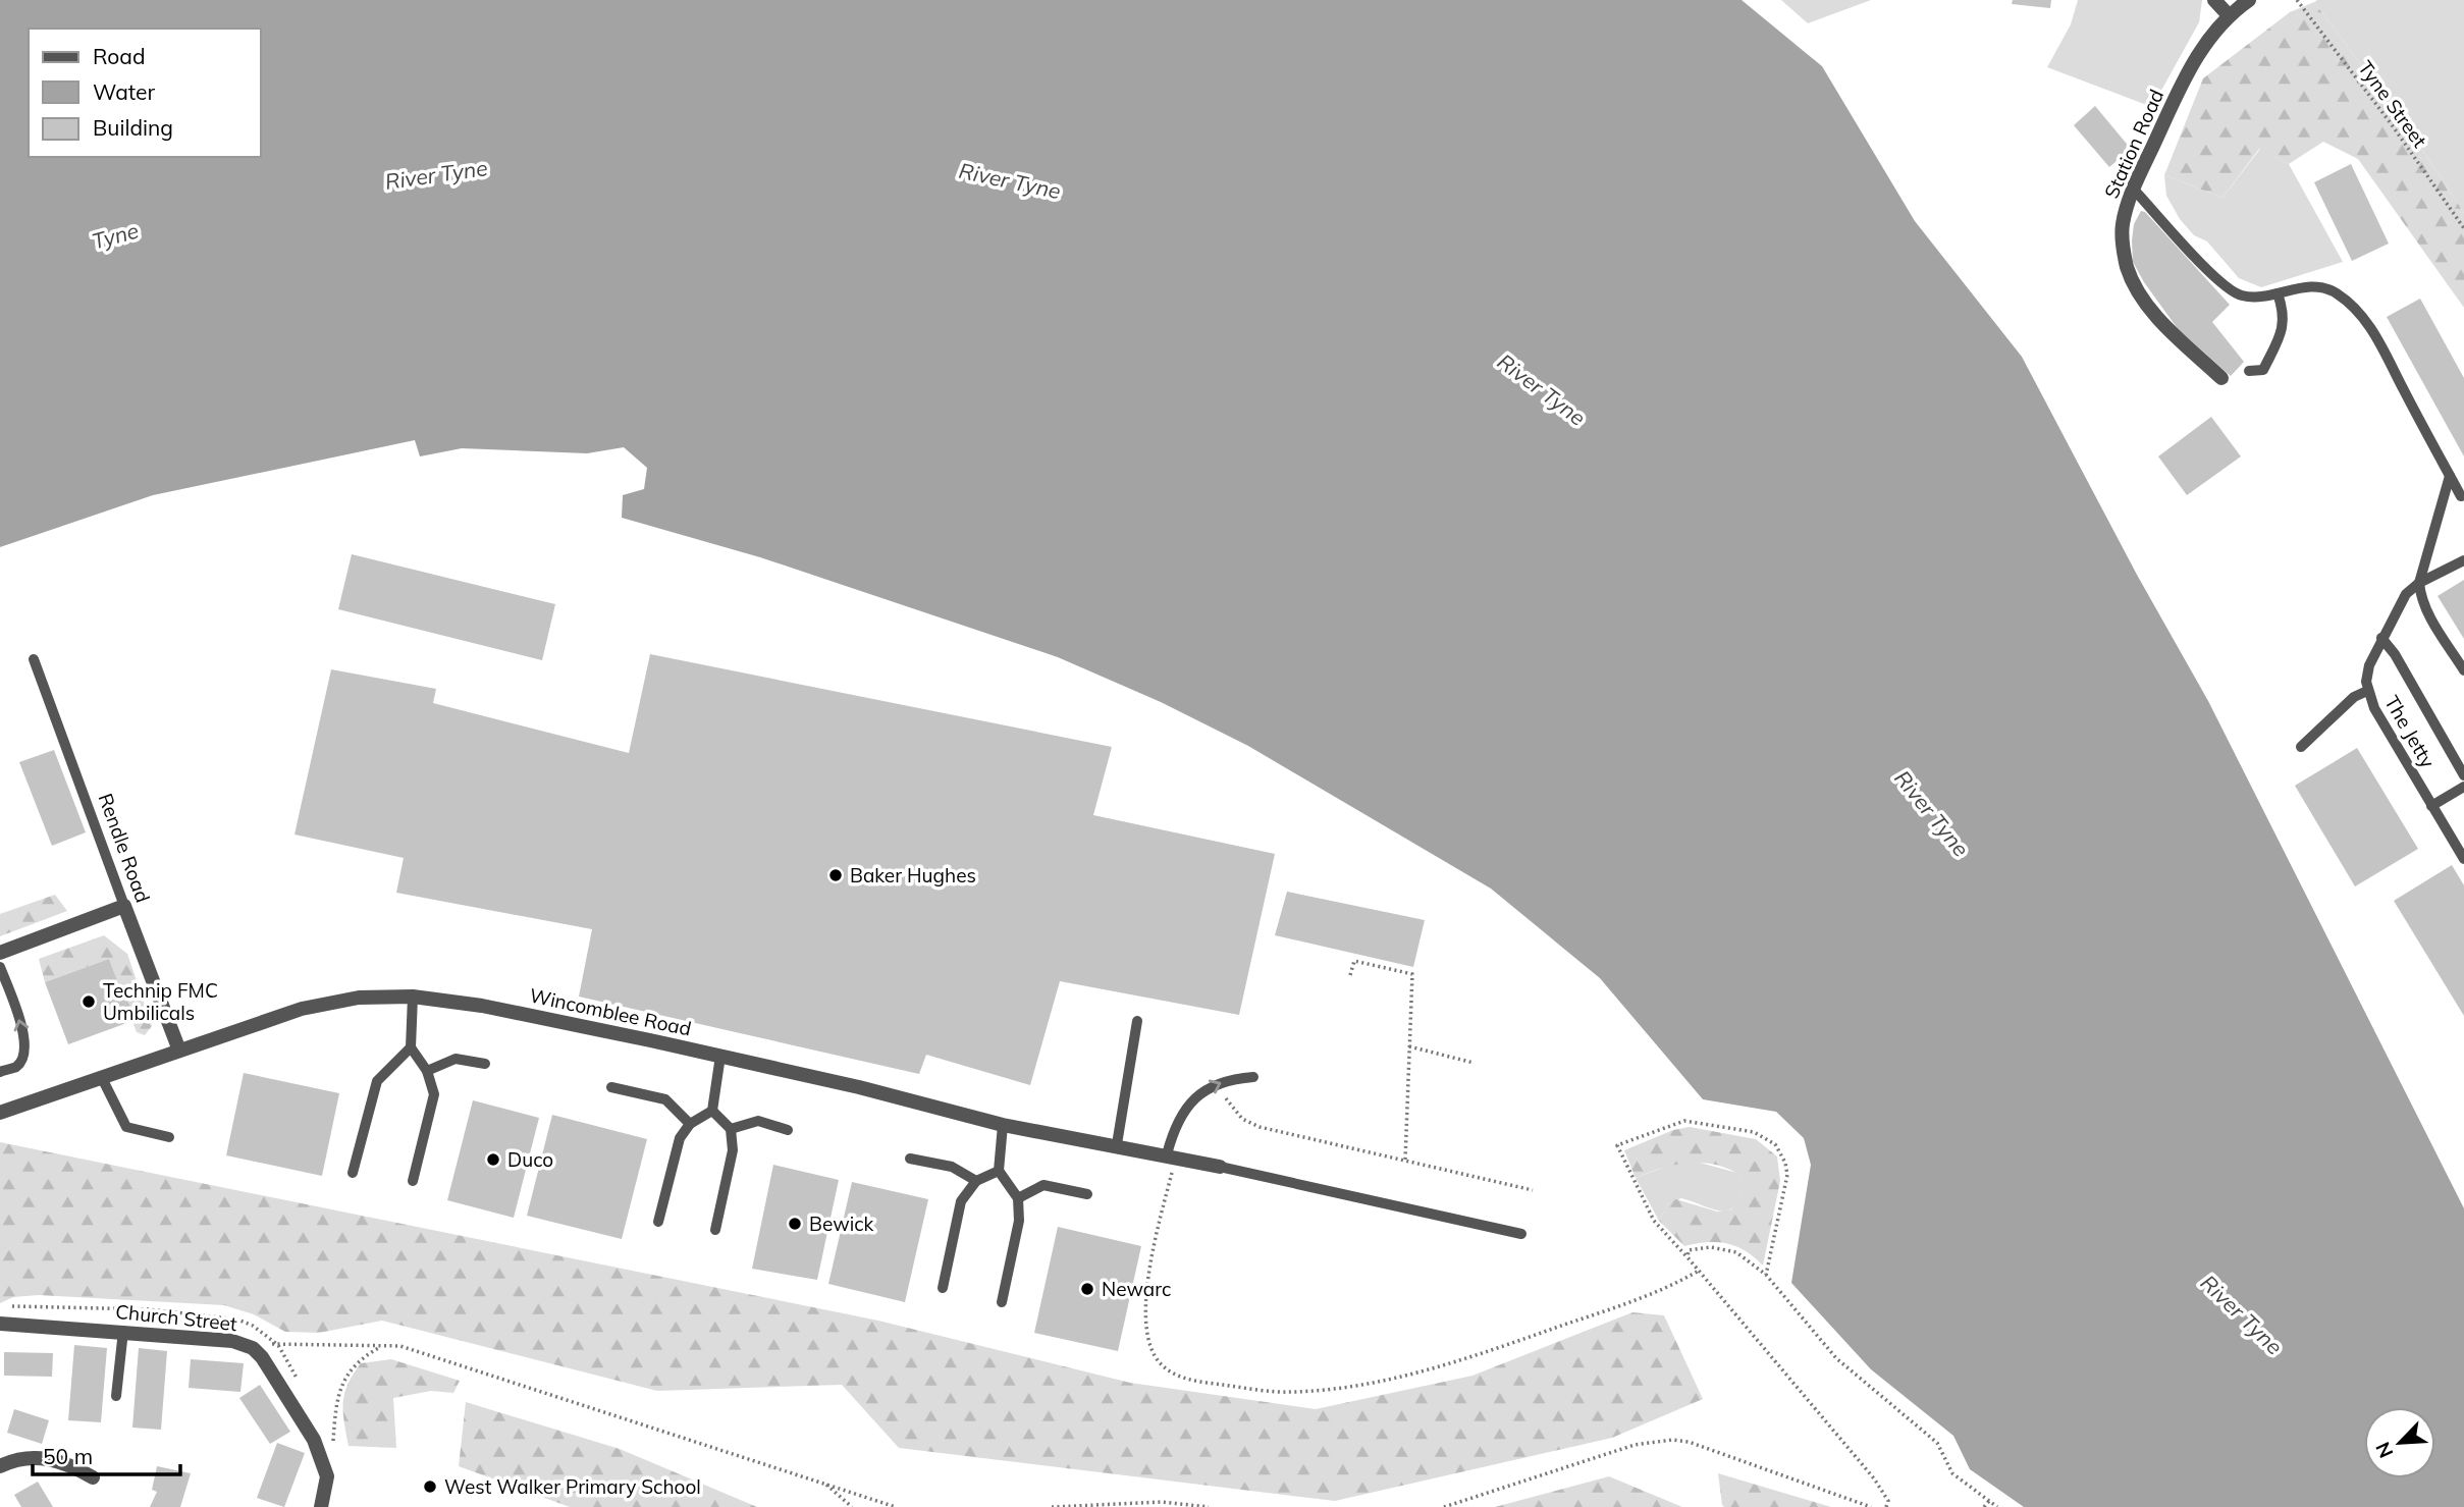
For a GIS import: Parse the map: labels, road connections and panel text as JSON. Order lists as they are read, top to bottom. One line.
{"streets":{"street":["Station Road","Rendle Road","Wincomblee Road","Church Street"],"lane":["The Jetty"],"path":["Tyne Street"]},"crossings":[["Rendle Road","Wincomblee Road"]],"water":["River Tyne","Tyne"],"places":["Baker Hughes","Technip FMC Umbilicals","Duco","Bewick","Newarc","West Walker Primary School"],"legend":["Road","Water","Building"],"scale_bar":"50 m","north":"bottom left"}
